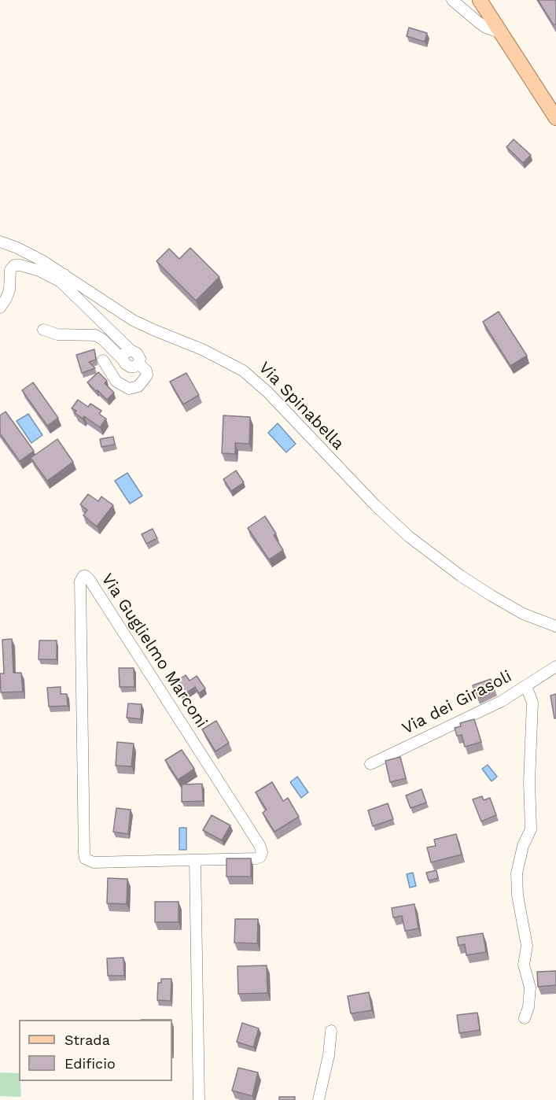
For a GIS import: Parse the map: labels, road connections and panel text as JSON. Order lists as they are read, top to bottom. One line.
{"streets":{"street":["Via Spinabella","Via Guglielmo Marconi","Via dei Girasoli"]},"legend":["Strada","Edificio"]}
